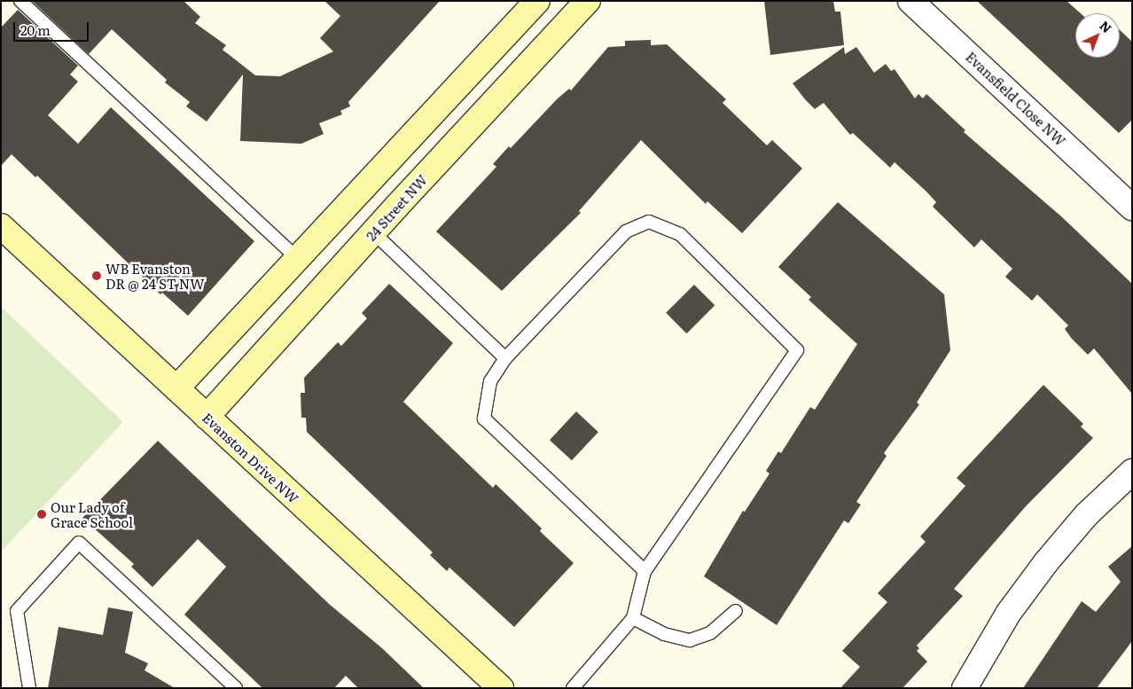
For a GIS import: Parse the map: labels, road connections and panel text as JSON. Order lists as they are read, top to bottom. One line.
{"streets":{"street":["Evansfield Close NW","24 Street NW","Evanston Drive NW"]},"crossings":[["24 Street NW","Evanston Drive NW"]],"places":["WB Evanston DR @ 24 ST NW","Our Lady of Grace School"],"scale_bar":"20 m","north":"top right"}
